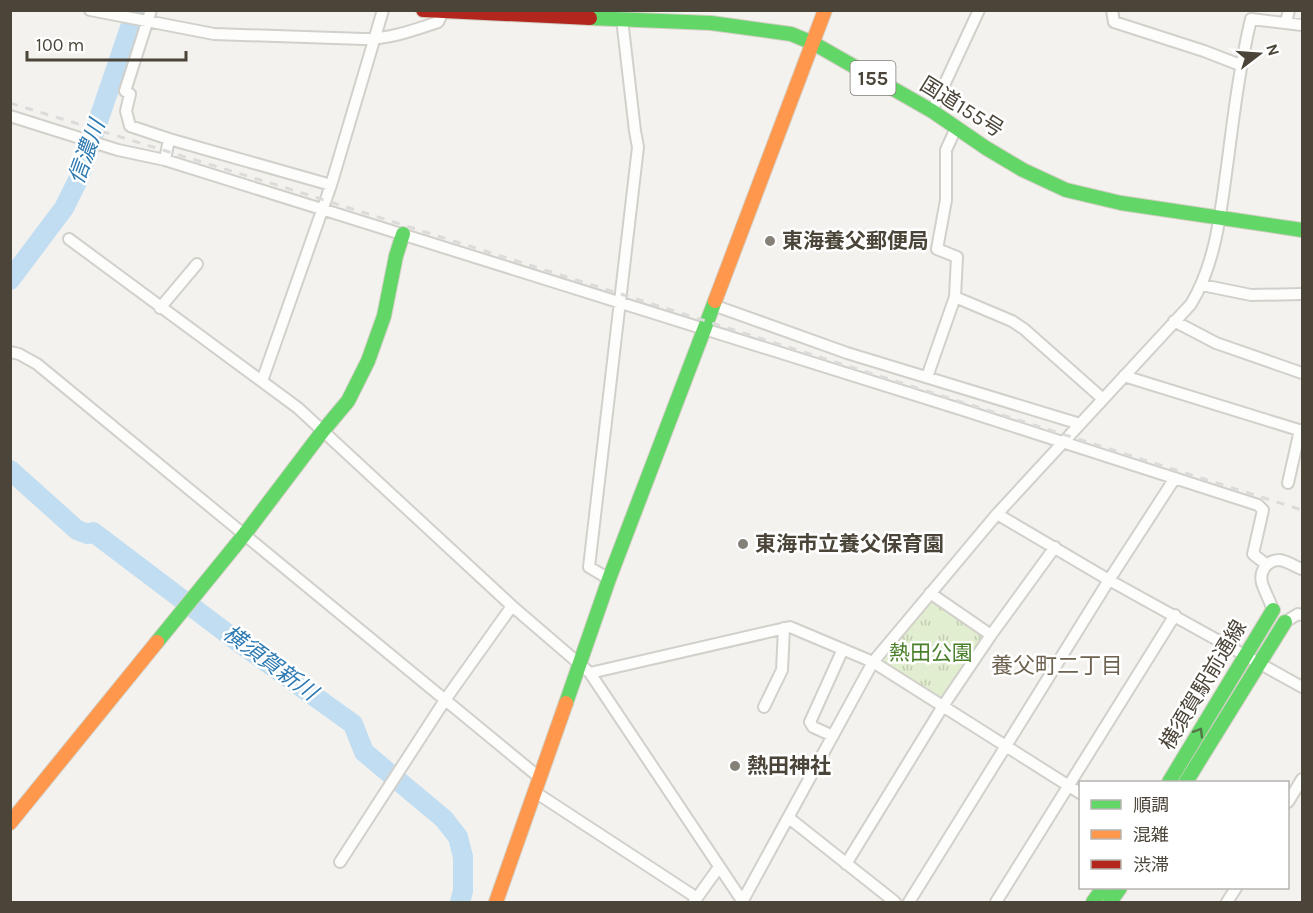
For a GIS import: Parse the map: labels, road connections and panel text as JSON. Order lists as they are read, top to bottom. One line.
{"streets":{"main road":["155","国道155号","横須賀駅前通線"]},"districts":["養父町二丁目"],"water":["信濃川","横須賀新川"],"parks":["熱田公園"],"places":["東海養父郵便局","東海市立養父保育園","熱田神社"],"legend":["順調","混雑","渋滞"],"scale_bar":"100 m","north":"right"}
